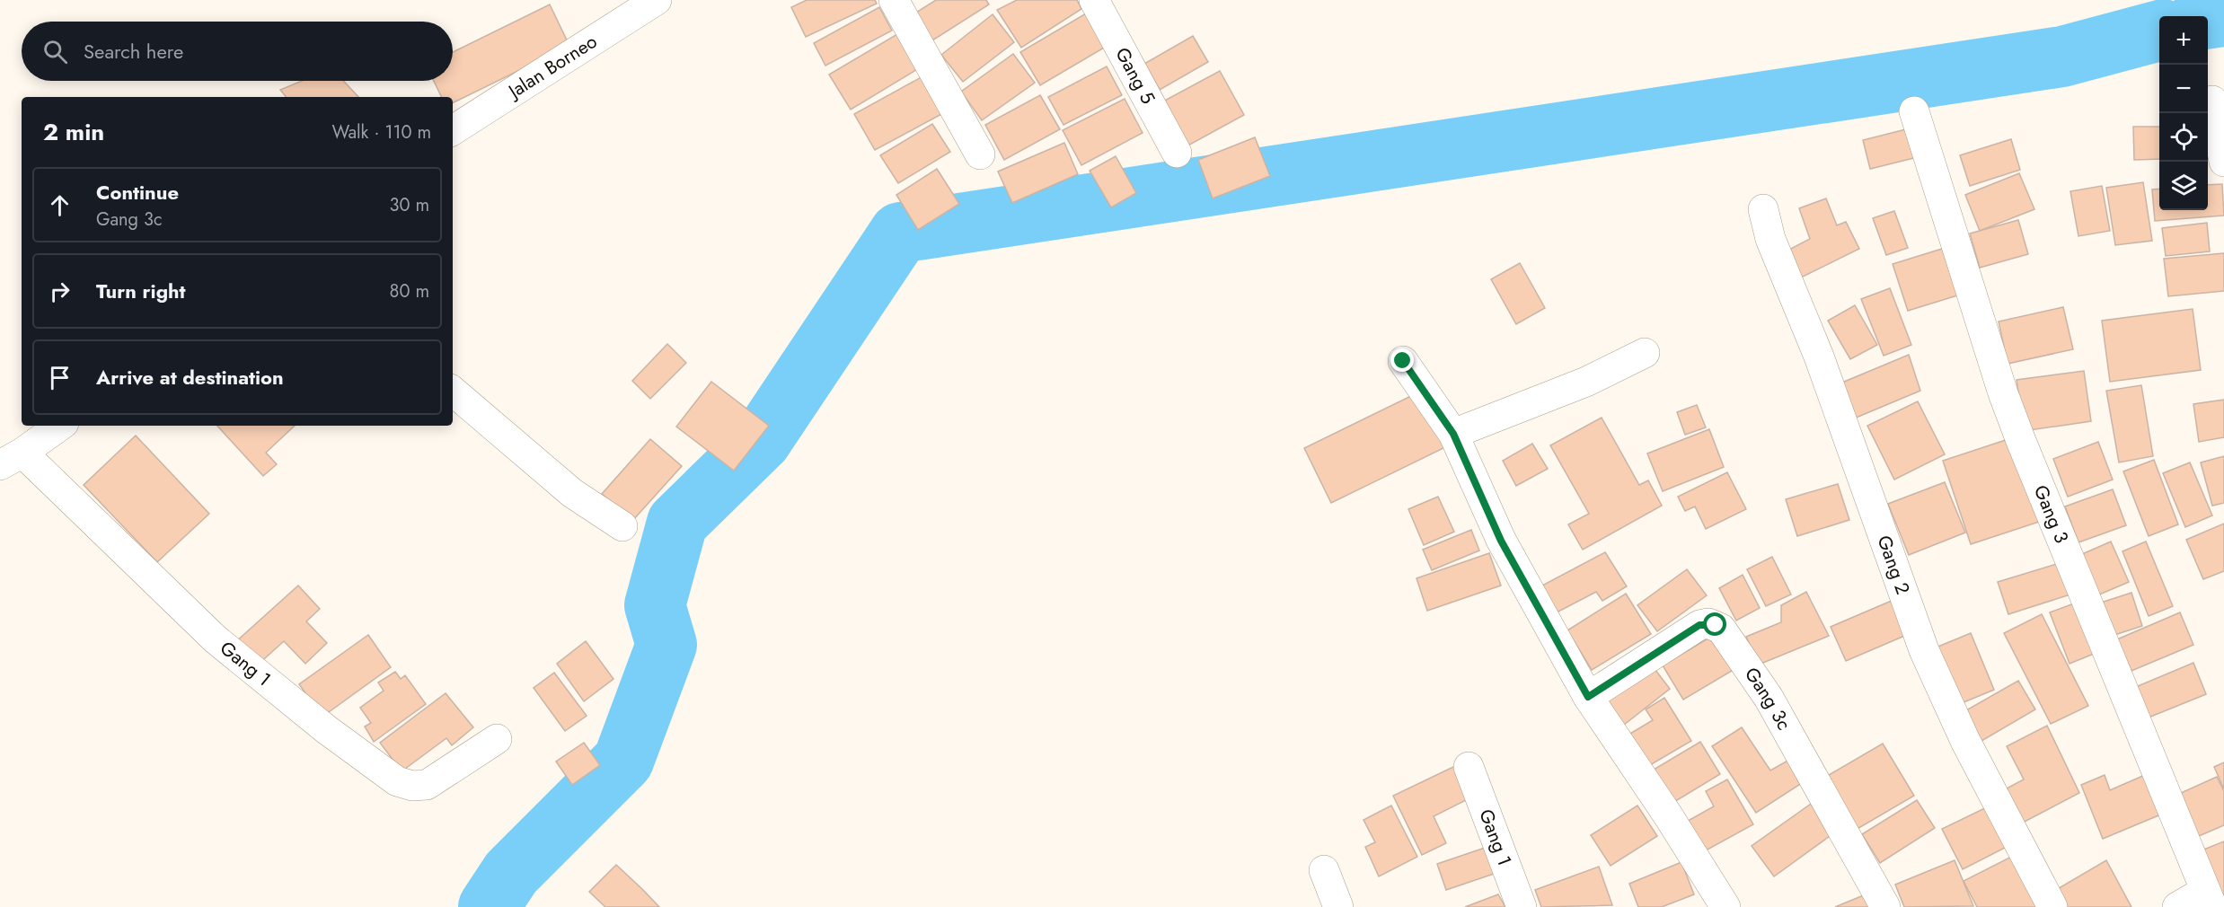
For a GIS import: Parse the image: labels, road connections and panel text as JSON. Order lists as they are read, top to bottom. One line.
{"streets":{"street":["Jalan Borneo","Gang 5","Gang 3","Gang 2","Gang 1","Gang 3c"]},"page":{"map_buttons":["+","−"],"search":"Search here","heading":["2 min","Walk · 110 m"],"list":[["Continue","Gang 3c","30 m"],["Turn right","80 m"],"Arrive at destination"]}}
